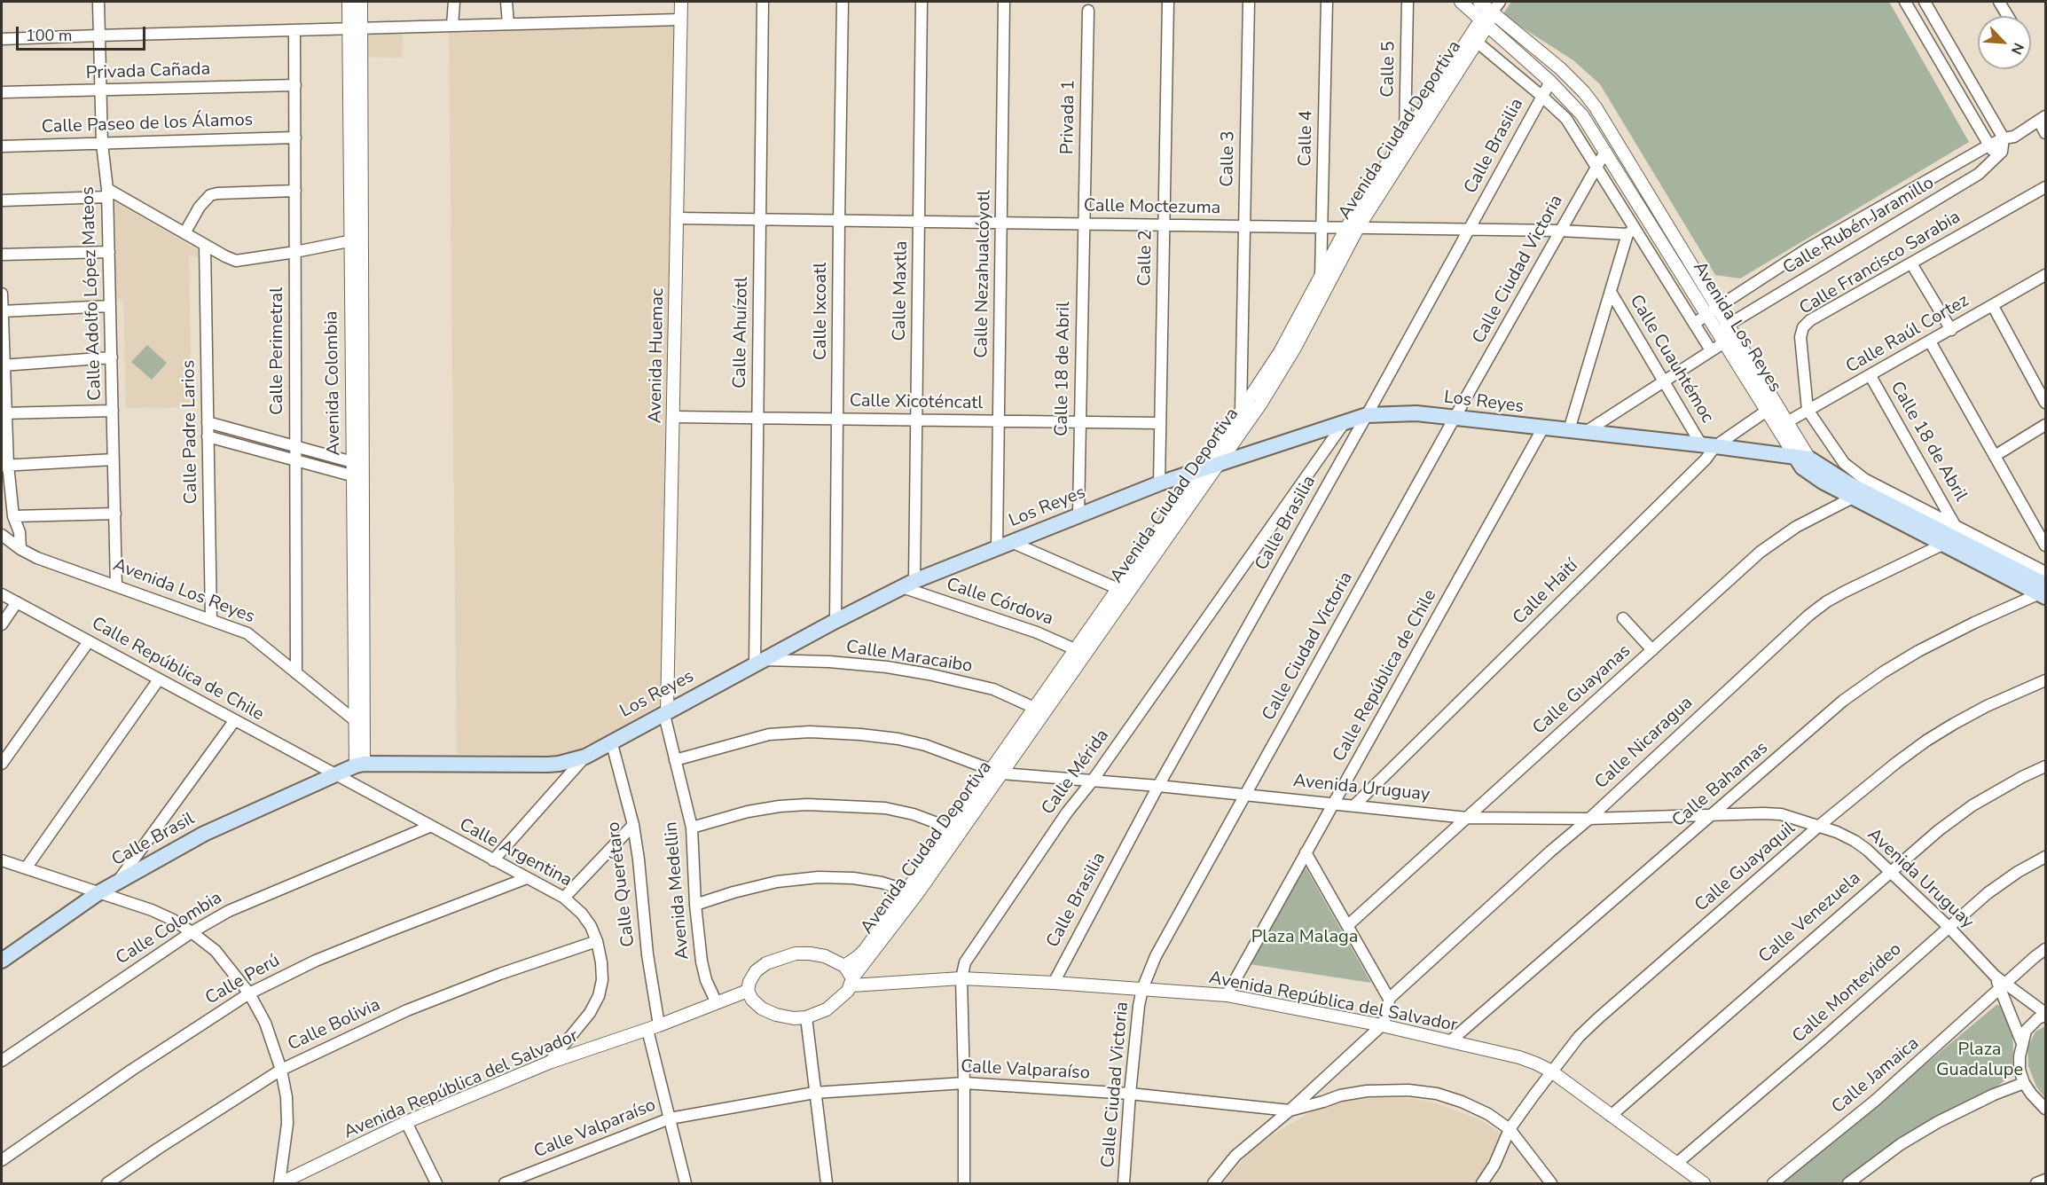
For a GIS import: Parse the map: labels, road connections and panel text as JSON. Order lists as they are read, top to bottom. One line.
{"streets":{"main road":["Avenida Los Reyes","Los Reyes","Calle Brasil"],"street":["Calle 5","Privada Cañada","Privada 1","Calle Paseo de los Álamos","Avenida Ciudad Deportiva","Calle 4","Calle Brasilia","Calle 3","Calle Moctezuma","Calle Rubén Jaramillo","Calle 2","Calle Francisco Sarabia","Calle Ciudad Victoria","Calle Nezahualcóyotl","Calle Maxtla","Calle Adolfo López Mateos","Calle Ixcoatl","Calle Ahuízotl","Calle Raúl Cortez","Calle Perimetral","Avenida Huemac","Calle Cuauhtémoc","Calle 18 de Abril","Avenida Colombia","Calle Xicoténcatl","Calle Padre Larios","Calle Haití","Calle Córdova","Calle Maracaibo","Calle República de Chile","Calle Guayanas","Calle Nicaragua","Calle Mérida","Calle Bahamas","Avenida Uruguay","Calle Argentina","Calle Guayaquil","Calle Querétaro","Avenida Medellin","Calle Venezuela","Calle Colombia","Calle Perú","Calle Montevideo","Avenida República del Salvador","Calle Bolivia","Calle Valparaíso","Calle Jamaica"]},"crossings":[["Calle 5","Avenida Ciudad Deportiva"],["Privada Cañada","Calle Adolfo López Mateos"],["Privada Cañada","Calle Perimetral"],["Privada 1","Calle Moctezuma"],["Privada 1","Calle 18 de Abril"],["Calle Paseo de los Álamos","Calle Adolfo López Mateos"],["Calle Paseo de los Álamos","Calle Perimetral"],["Avenida Ciudad Deportiva","Calle 4"],["Avenida Ciudad Deportiva","Calle 3"],["Avenida Ciudad Deportiva","Calle Moctezuma"],["Avenida Ciudad Deportiva","Avenida Los Reyes"],["Avenida Ciudad Deportiva","Los Reyes"],["Avenida Ciudad Deportiva","Calle Córdova"],["Avenida Ciudad Deportiva","Calle Maracaibo"],["Avenida Ciudad Deportiva","Avenida Uruguay"],["Avenida Ciudad Deportiva","Avenida República del Salvador"],["Calle 4","Calle Moctezuma"],["Calle Brasilia","Calle Moctezuma"],["Calle Brasilia","Avenida Los Reyes"],["Calle Brasilia","Los Reyes"],["Calle Brasilia","Avenida Uruguay"],["Calle Brasilia","Avenida República del Salvador"],["Calle 3","Calle Moctezuma"],["Calle Moctezuma","Calle 2"],["Calle Moctezuma","Calle Ciudad Victoria"],["Calle Moctezuma","Calle Nezahualcóyotl"],["Calle Moctezuma","Calle Maxtla"],["Calle Moctezuma","Calle Ixcoatl"],["Calle Moctezuma","Calle Ahuízotl"],["Calle Moctezuma","Avenida Huemac"],["Calle Moctezuma","Calle 18 de Abril"],["Calle Rubén Jaramillo","Avenida Los Reyes"],["Calle 2","Calle Xicoténcatl"],["Calle 2","Los Reyes"],["Calle Francisco Sarabia","Calle Raúl Cortez"],["Calle Ciudad Victoria","Avenida Los Reyes"],["Calle Ciudad Victoria","Los Reyes"],["Calle Ciudad Victoria","Avenida Uruguay"],["Calle Ciudad Victoria","Avenida República del Salvador"],["Calle Ciudad Victoria","Calle Valparaíso"],["Calle Nezahualcóyotl","Calle Xicoténcatl"],["Calle Nezahualcóyotl","Los Reyes"],["Calle Maxtla","Calle Xicoténcatl"],["Calle Maxtla","Los Reyes"],["Calle Maxtla","Calle Córdova"],["Calle Adolfo López Mateos","Avenida Los Reyes"],["Calle Ixcoatl","Calle Xicoténcatl"],["Calle Ixcoatl","Los Reyes"],["Avenida Los Reyes","Calle Raúl Cortez"],["Avenida Los Reyes","Calle Perimetral"],["Avenida Los Reyes","Avenida Colombia"],["Avenida Los Reyes","Los Reyes"],["Avenida Los Reyes","Calle Padre Larios"],["Avenida Los Reyes","Calle Haití"],["Avenida Los Reyes","Calle Guayanas"],["Avenida Los Reyes","Calle Nicaragua"],["Avenida Los Reyes","Calle Bahamas"],["Calle Ahuízotl","Calle Xicoténcatl"],["Calle Ahuízotl","Los Reyes"],["Calle Ahuízotl","Calle Maracaibo"],["Calle Raúl Cortez","Calle 18 de Abril"],["Avenida Huemac","Calle Xicoténcatl"],["Avenida Huemac","Los Reyes"],["Avenida Huemac","Avenida Medellin"],["Calle Cuauhtémoc","Los Reyes"],["Calle Cuauhtémoc","Calle Haití"],["Calle 18 de Abril","Calle Xicoténcatl"],["Calle 18 de Abril","Los Reyes"],["Avenida Colombia","Los Reyes"],["Los Reyes","Calle Haití"],["Los Reyes","Calle Córdova"],["Los Reyes","Calle Maracaibo"],["Los Reyes","Calle República de Chile"],["Los Reyes","Calle Mérida"],["Los Reyes","Calle Brasil"],["Los Reyes","Calle Argentina"],["Los Reyes","Calle Querétaro"],["Los Reyes","Avenida Medellin"],["Calle Haití","Avenida Uruguay"],["Calle República de Chile","Avenida Uruguay"],["Calle República de Chile","Calle Brasil"],["Calle República de Chile","Calle Argentina"],["Calle República de Chile","Avenida República del Salvador"],["Calle Guayanas","Avenida Uruguay"],["Calle Nicaragua","Avenida Uruguay"],["Calle Mérida","Avenida Uruguay"],["Calle Mérida","Avenida República del Salvador"],["Calle Mérida","Calle Valparaíso"],["Calle Bahamas","Avenida Uruguay"],["Calle Bahamas","Avenida República del Salvador"],["Avenida Uruguay","Calle Guayaquil"],["Avenida Uruguay","Avenida Medellin"],["Avenida Uruguay","Calle Venezuela"],["Avenida Uruguay","Calle Montevideo"],["Avenida Uruguay","Calle Jamaica"],["Calle Brasil","Calle Argentina"],["Calle Argentina","Calle Colombia"],["Calle Argentina","Calle Perú"],["Calle Argentina","Avenida República del Salvador"],["Calle Argentina","Calle Bolivia"],["Calle Guayaquil","Avenida República del Salvador"],["Calle Guayaquil","Calle Valparaíso"],["Calle Querétaro","Avenida República del Salvador"],["Calle Querétaro","Calle Valparaíso"],["Avenida Medellin","Avenida República del Salvador"],["Calle Venezuela","Avenida República del Salvador"],["Calle Montevideo","Avenida República del Salvador"]],"parks":["Plaza Malaga","Plaza Guadalupe"],"scale_bar":"100 m","north":"bottom right"}
